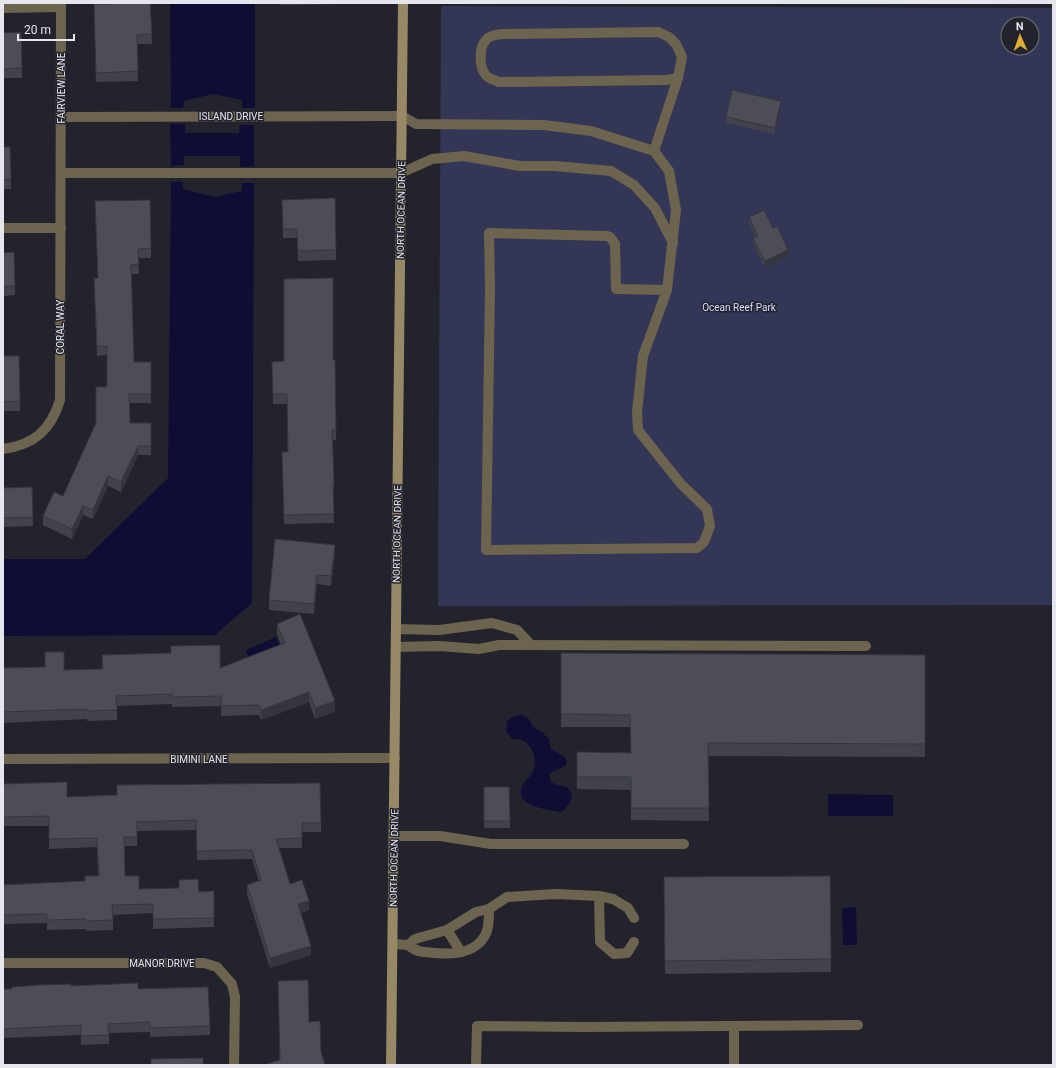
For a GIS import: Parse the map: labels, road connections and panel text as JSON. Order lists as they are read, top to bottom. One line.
{"streets":{"main road":["NORTH OCEAN DRIVE"],"street":["FAIRVIEW LANE","ISLAND DRIVE","CORAL WAY","BIMINI LANE","MANOR DRIVE"]},"crossings":[["FAIRVIEW LANE","ISLAND DRIVE"],["FAIRVIEW LANE","CORAL WAY"],["ISLAND DRIVE","NORTH OCEAN DRIVE"],["NORTH OCEAN DRIVE","BIMINI LANE"]],"parks":["Ocean Reef Park"],"scale_bar":"20 m","north":"top"}
